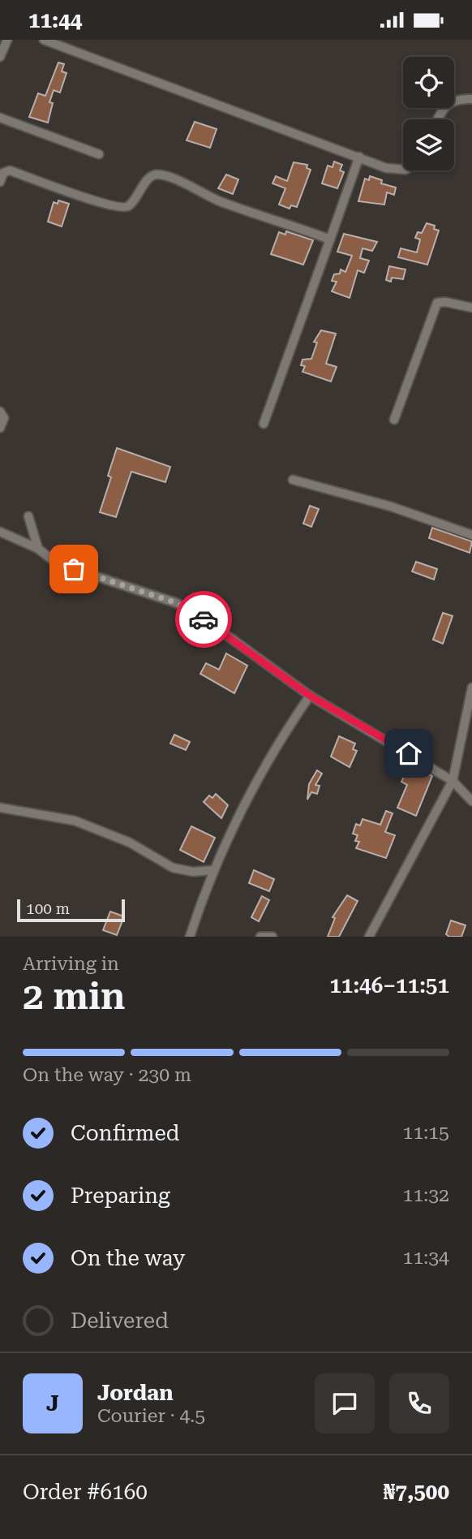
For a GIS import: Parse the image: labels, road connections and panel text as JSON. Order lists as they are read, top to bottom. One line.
{"scale_bar":"100 m","page":{"status":"11:44","scale":"100 m","heading":["2 min","Arriving in","11:46–11:51"],"panel":["Jordan","Courier · 4.5","Order #6160","₦7,500"],"bar":"On the way · 230 m","list":[["Confirmed","11:15"],["Preparing","11:32"],["On the way","11:34"],"Delivered"],"round":"J"}}
